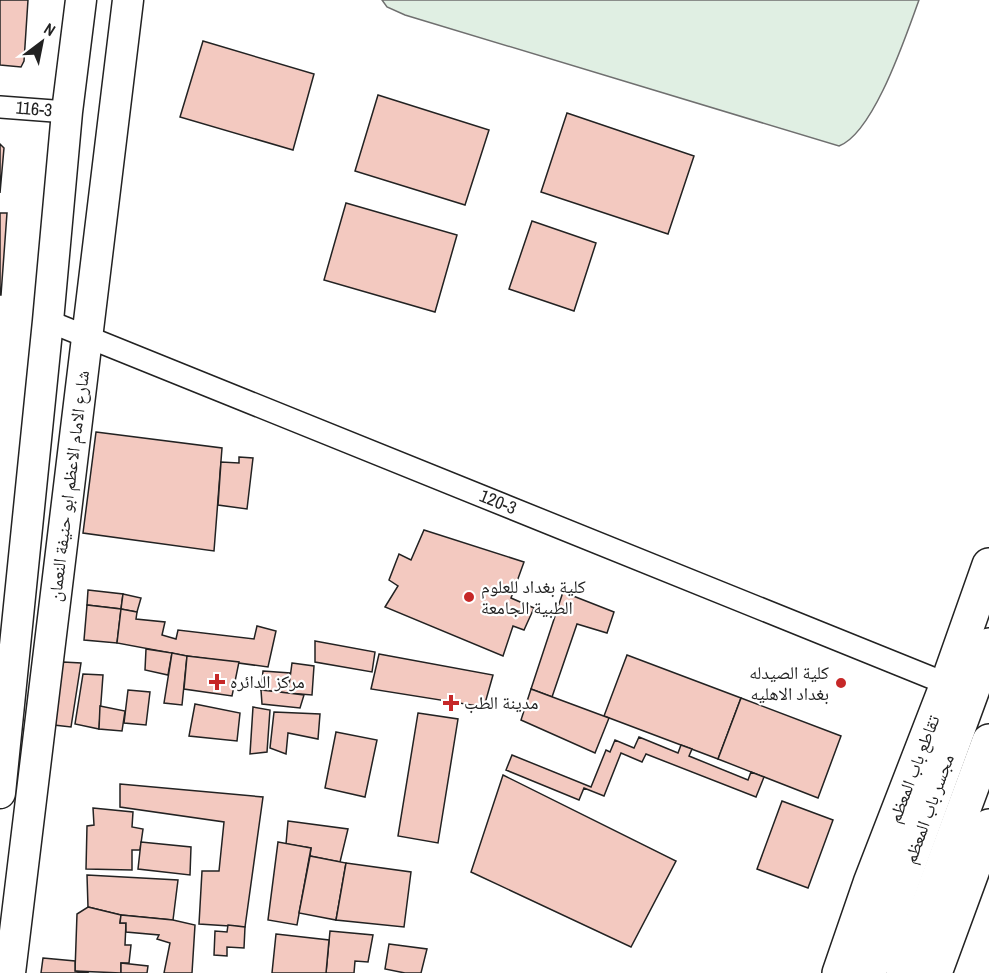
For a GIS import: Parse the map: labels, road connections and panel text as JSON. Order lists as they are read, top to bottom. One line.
{"streets":{"main road":["شارع الامام الاعظم ابو حنيفة النعمان","تقاطع باب المعظم","مجسر باب المعظم"],"street":["116-3","120-3"]},"crossings":[["116-3","شارع الامام الاعظم ابو حنيفة النعمان"],["شارع الامام الاعظم ابو حنيفة النعمان","120-3"],["120-3","تقاطع باب المعظم"]],"places":{"other":["كلية بغداد للعلوم الطبية الجامعة","كلية الصيدله بغداد الاهليه"],"health":["مركز الدائره","مدينة الطب"]},"north":"top right"}
